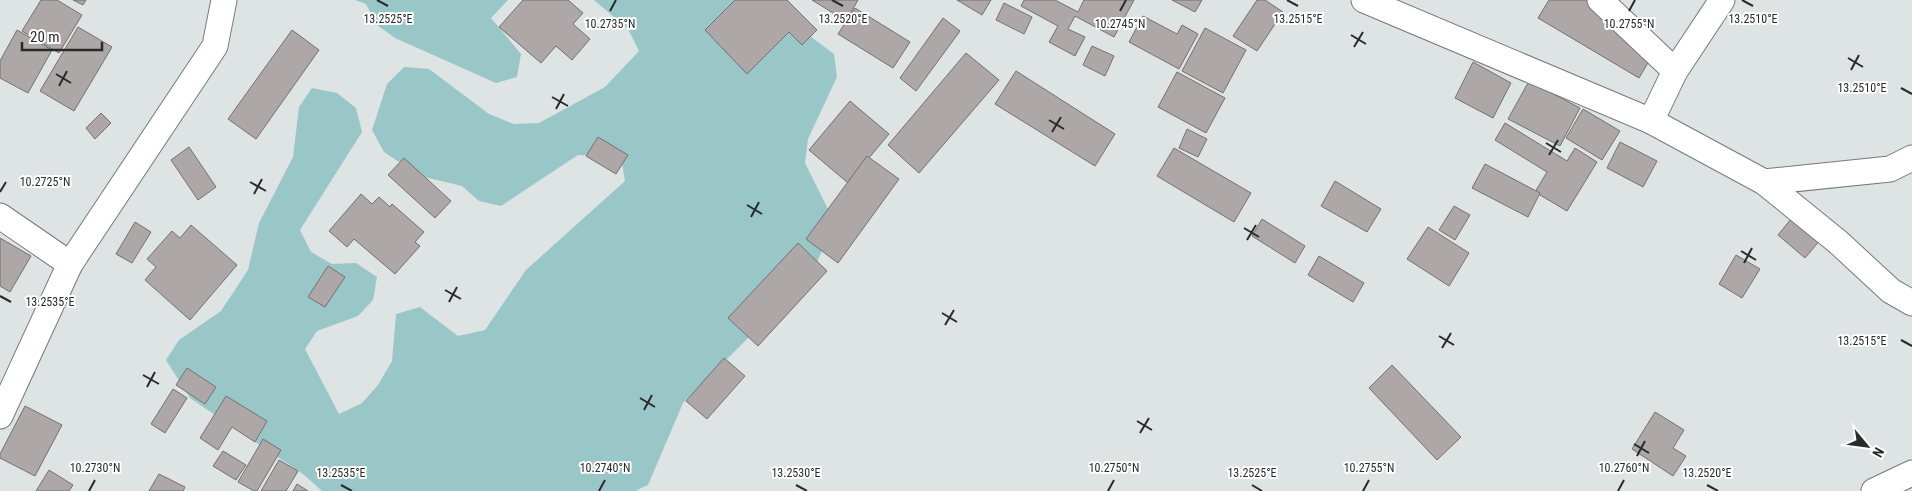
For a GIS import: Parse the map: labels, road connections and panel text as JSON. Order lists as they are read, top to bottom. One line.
{"scale_bar":"20 m","north":"bottom right","coordinates":["13.2510°E","13.2525°E","13.2520°E","13.2515°E","10.2735°N","10.2745°N","10.2755°N","10.2725°N","13.2535°E","10.2730°N","10.2740°N","10.2750°N","10.2760°N","13.2530°E"]}
